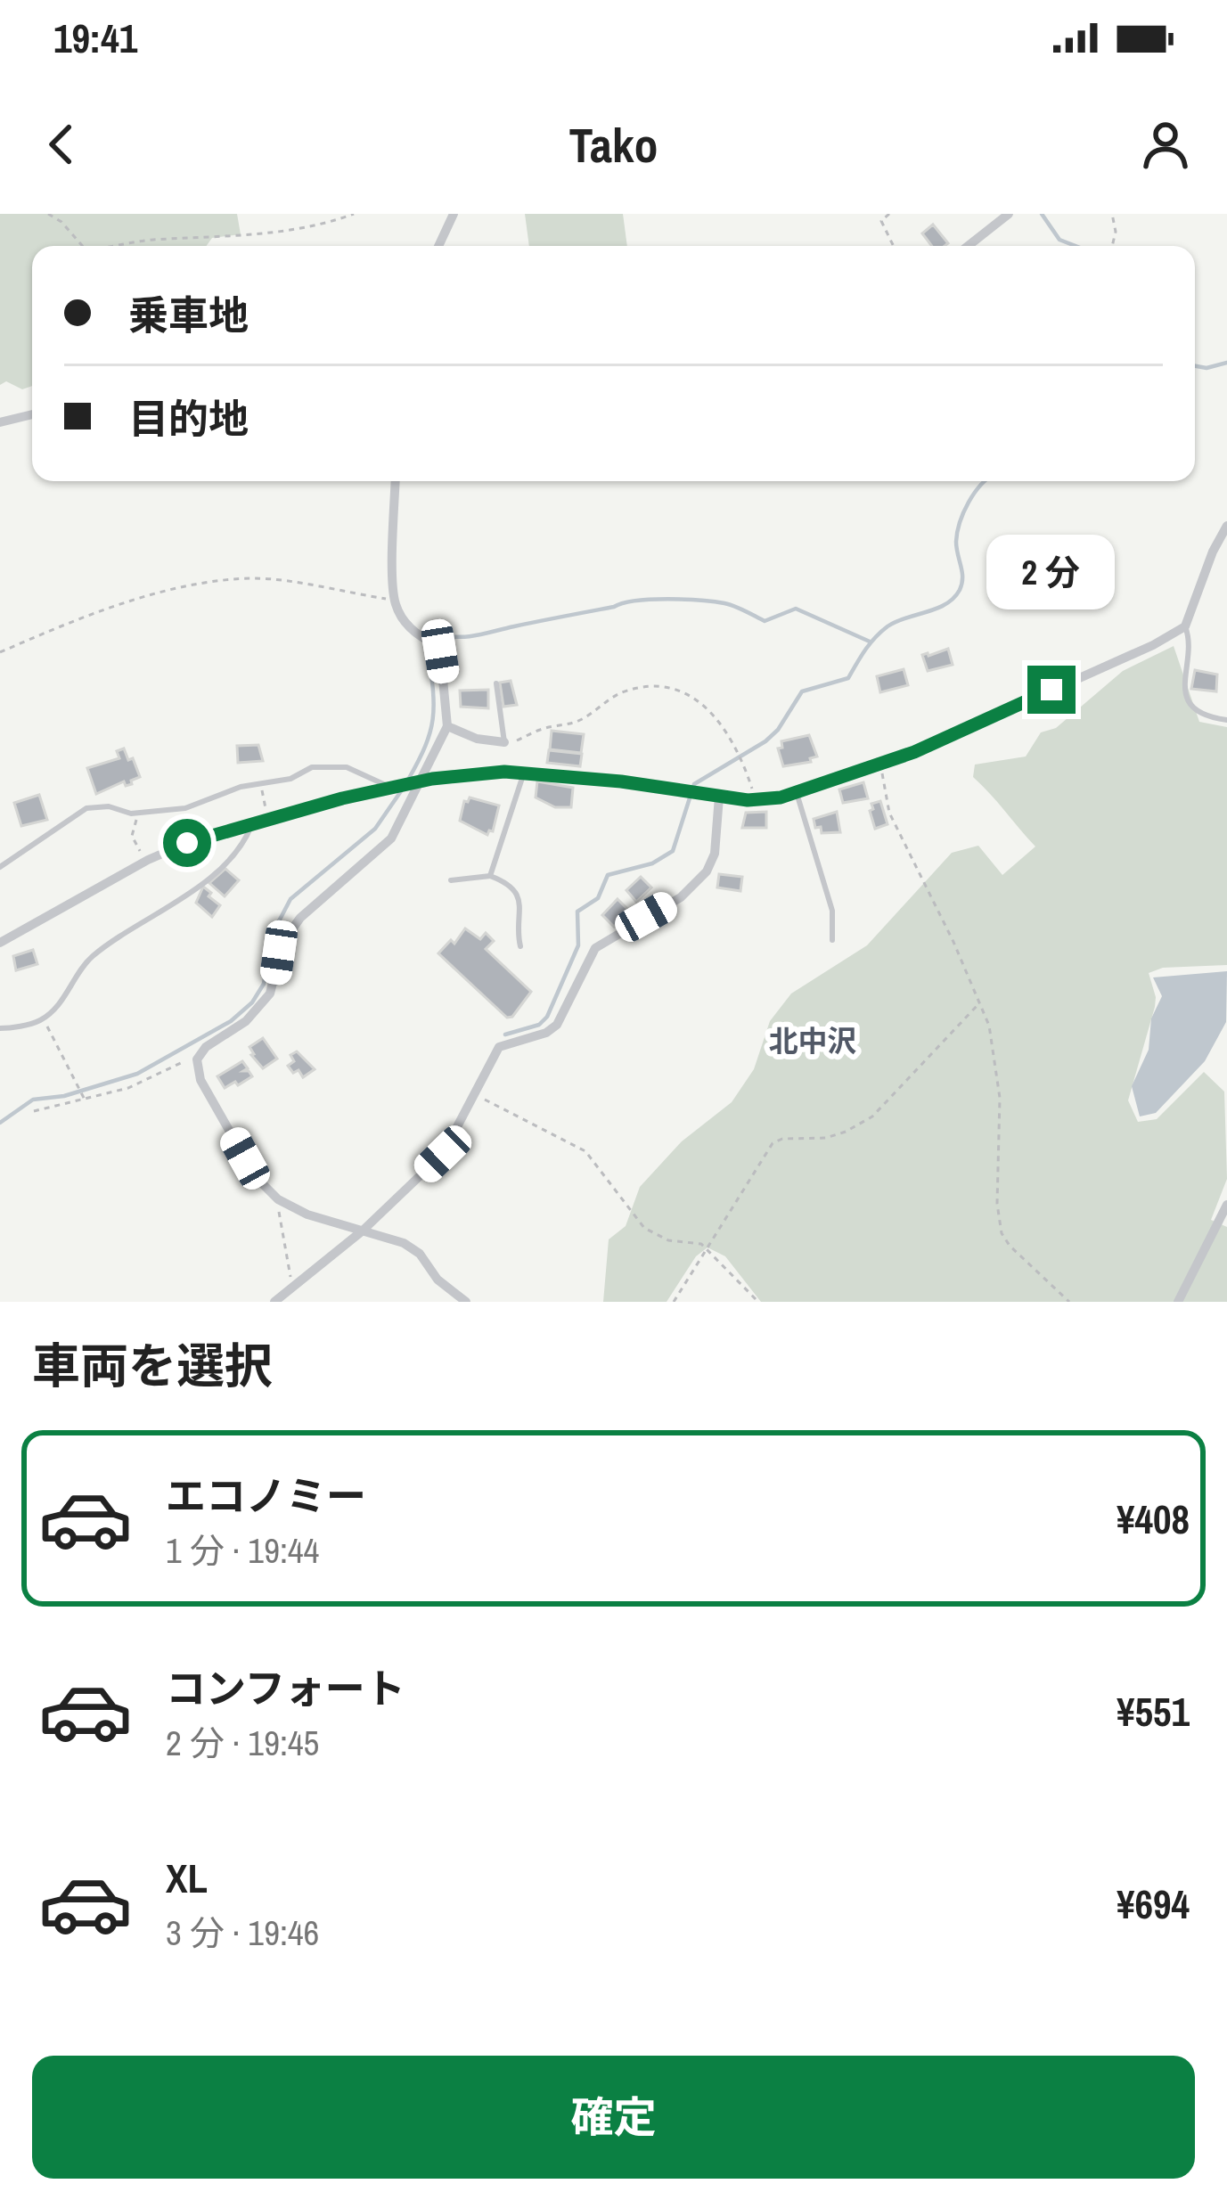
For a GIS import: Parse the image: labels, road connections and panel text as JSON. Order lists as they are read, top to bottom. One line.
{"districts":["北中沢"],"page":{"status":"19:41","header":"Tako","banner":["乗車地","目的地"],"bubble":"2 分","heading":"車両を選択","list":[{"name":"エコノミー","note":"1 分 · 19:44","value":"¥408"},{"name":"コンフォート","note":"2 分 · 19:45","value":"¥551"},{"name":"XL","note":"3 分 · 19:46","value":"¥694"}],"buttons":"確定"}}
